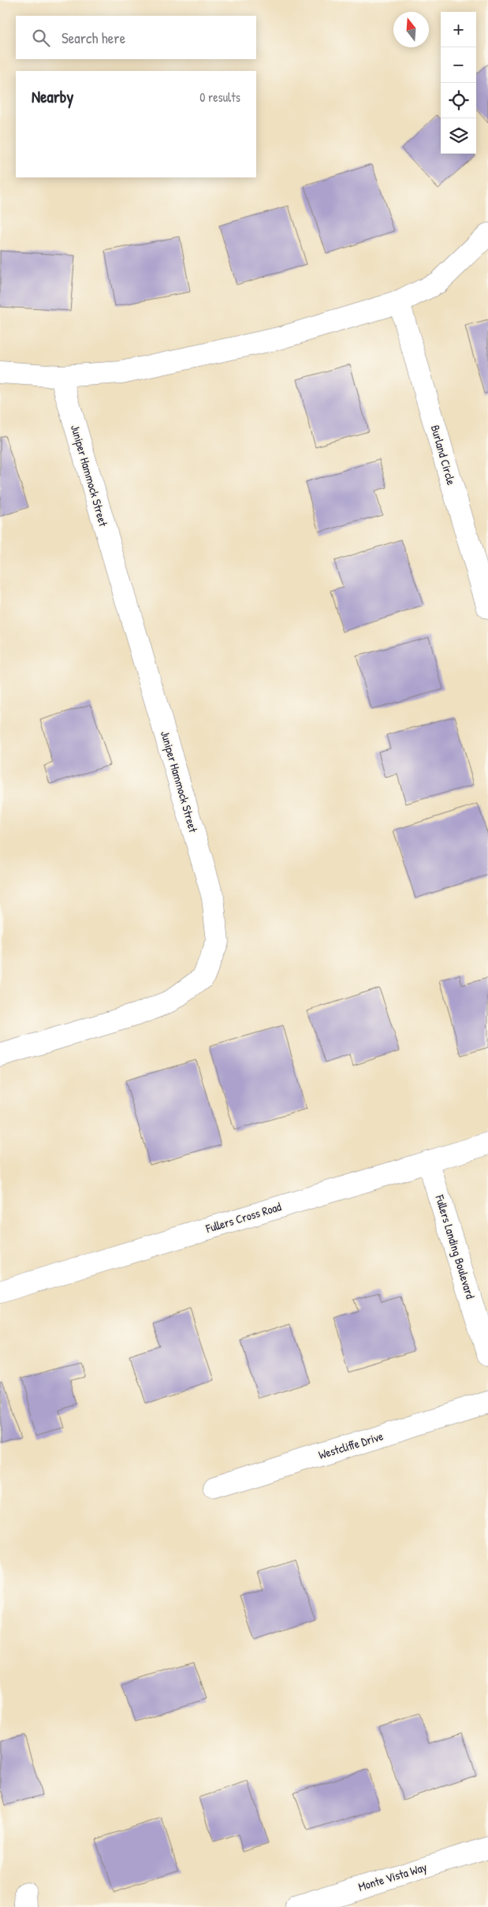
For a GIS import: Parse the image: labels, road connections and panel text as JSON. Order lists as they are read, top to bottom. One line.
{"streets":{"street":["Burland Circle","Juniper Hammock Street","Fullers Cross Road","Fullers Landing Boulevard","Westcliffe Drive","Monte Vista Way"]},"crossings":[["Fullers Cross Road","Fullers Landing Boulevard"]],"north":"top","page":{"map_buttons":["+","−"],"search":"Search here","heading":["Nearby","0 results"]}}
